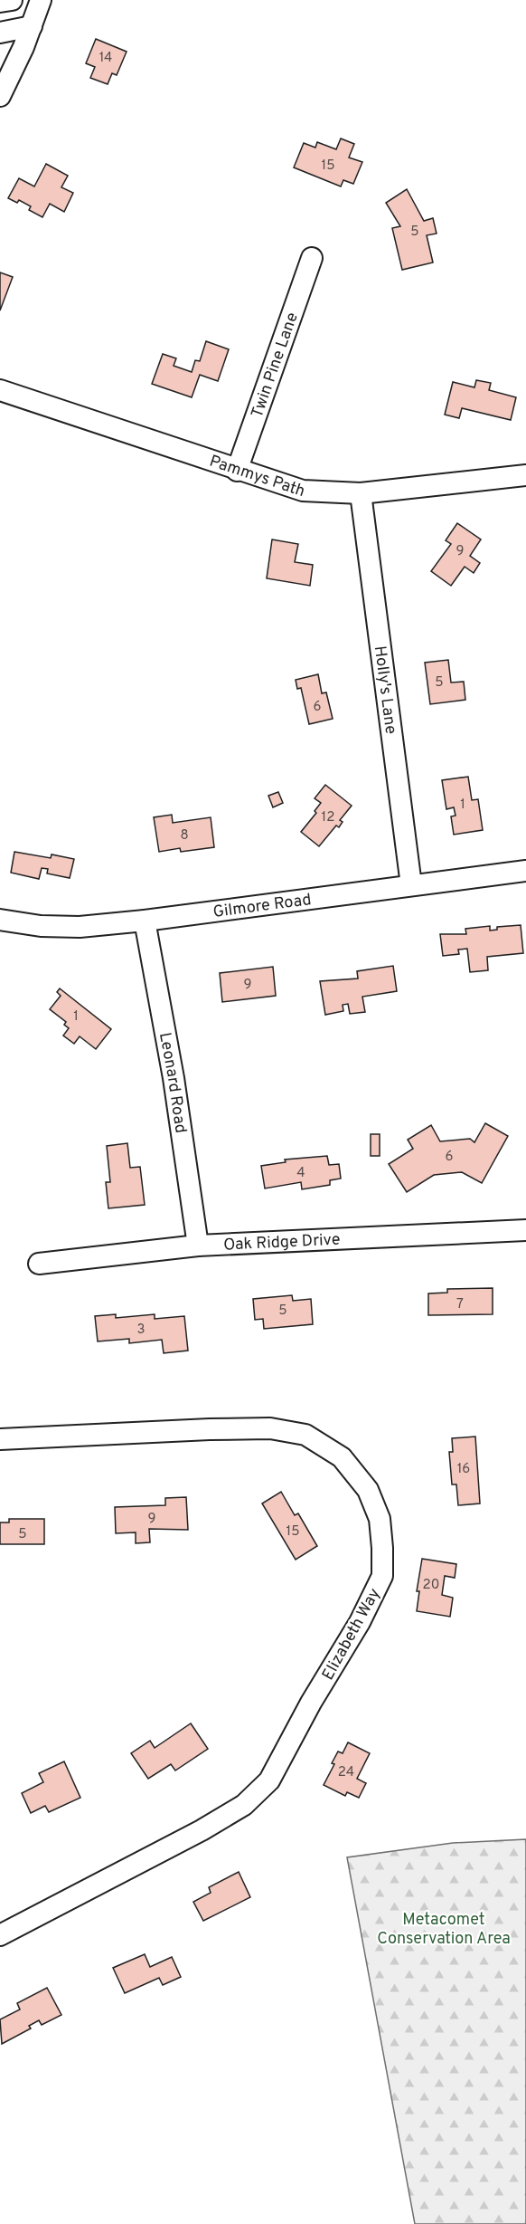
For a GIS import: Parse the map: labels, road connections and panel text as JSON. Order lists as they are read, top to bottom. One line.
{"streets":{"street":["Twin Pine Lane","Pammys Path","Holly's Lane","Gilmore Road","Leonard Road","Oak Ridge Drive","Elizabeth Way"]},"crossings":[["Twin Pine Lane","Pammys Path"],["Pammys Path","Holly's Lane"],["Holly's Lane","Gilmore Road"],["Gilmore Road","Leonard Road"],["Leonard Road","Oak Ridge Drive"]],"parks":["Metacomet Conservation Area"],"house_numbers":["14","15","5","9","5","6","1","12","8","9","1","6","4","7","5","3","16","9","15","5","20","24"]}
